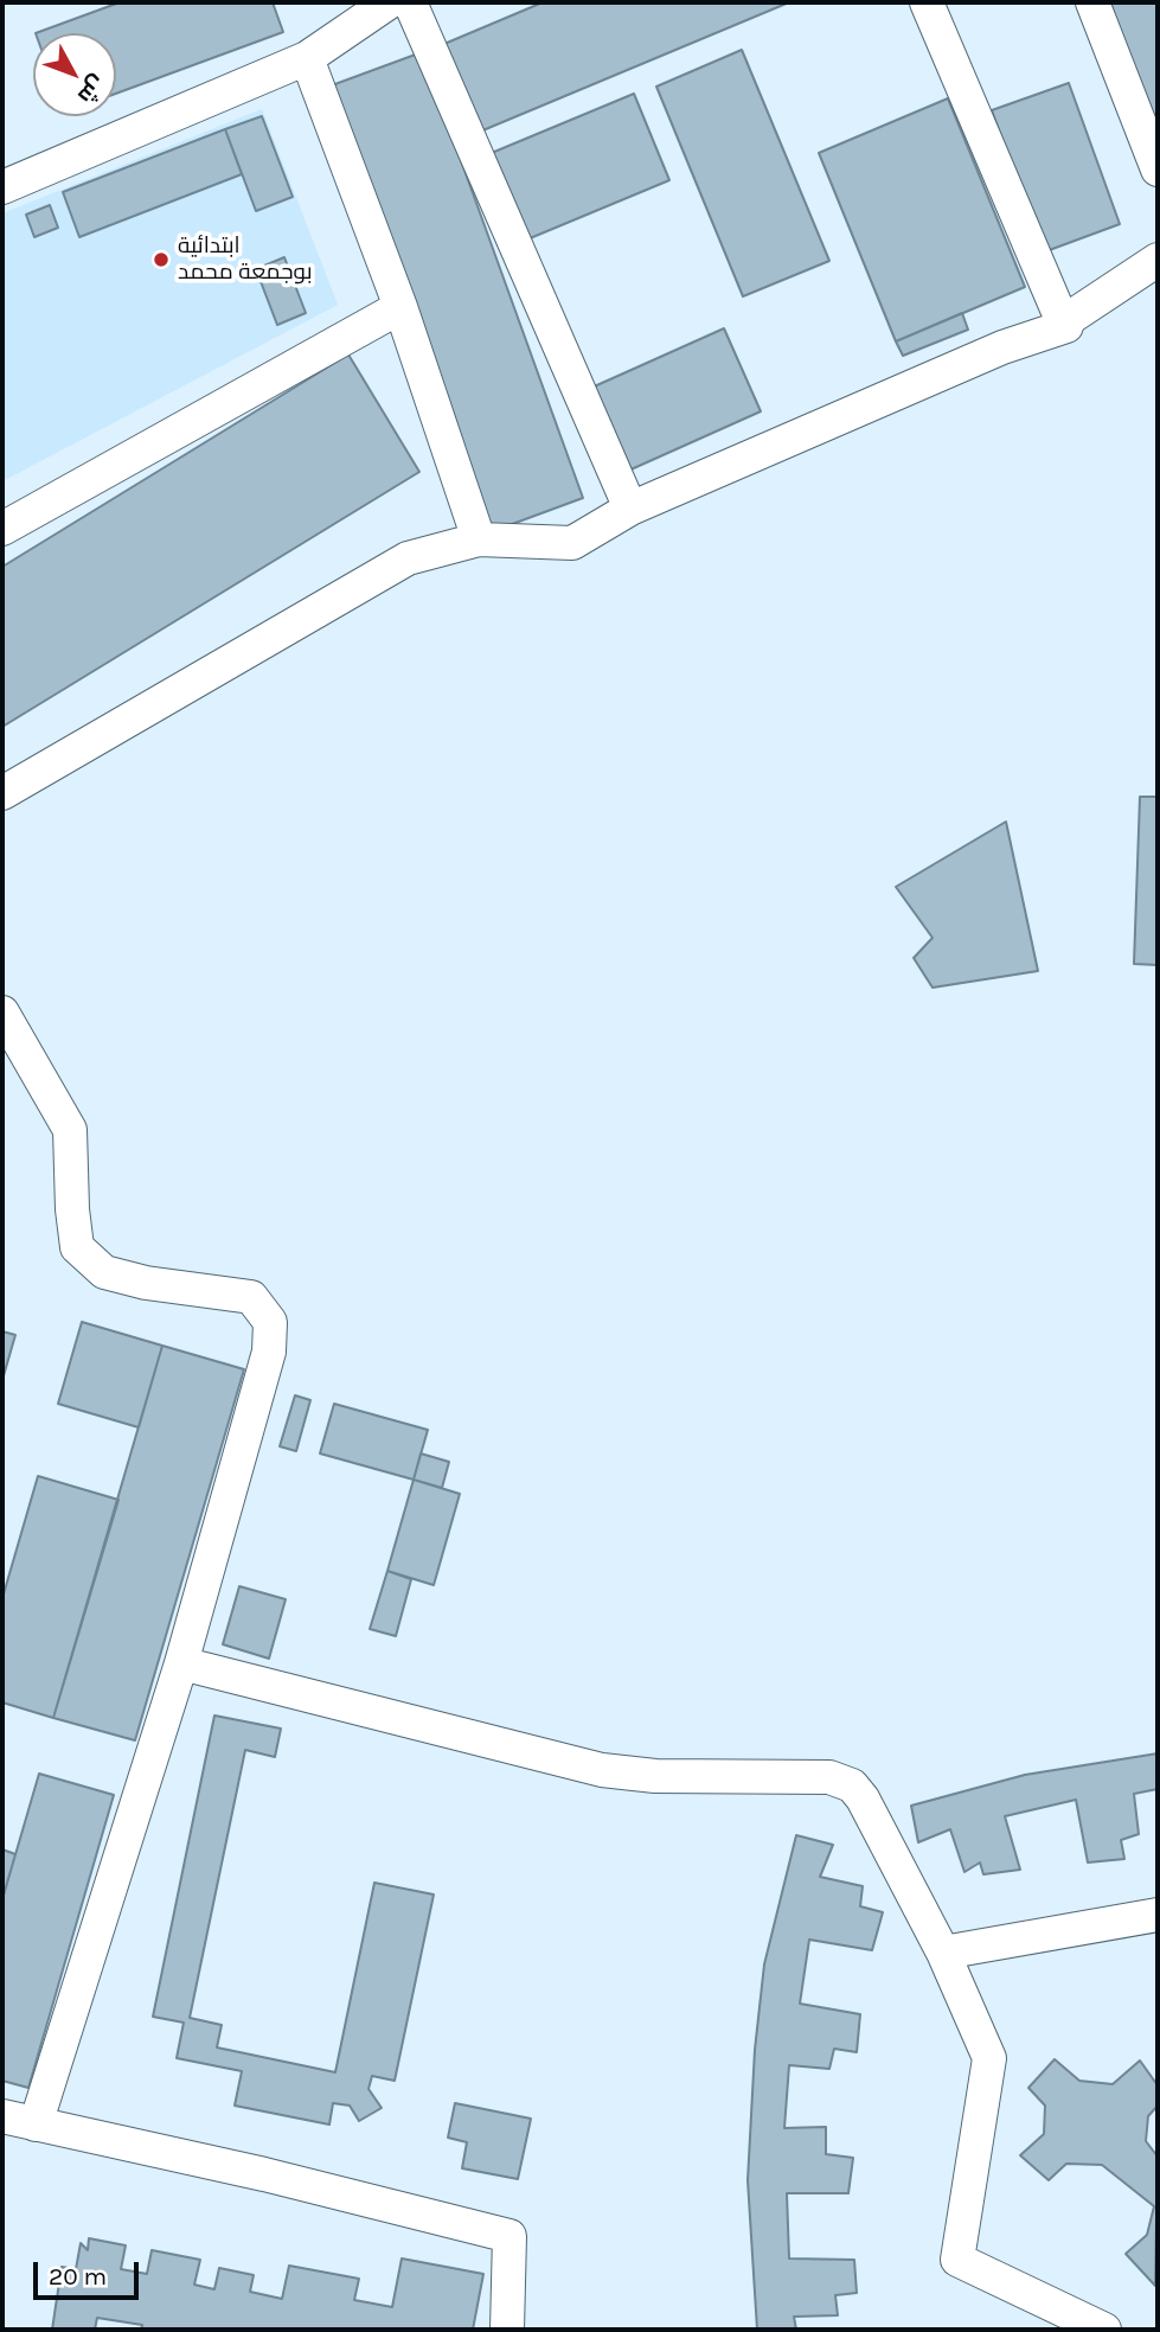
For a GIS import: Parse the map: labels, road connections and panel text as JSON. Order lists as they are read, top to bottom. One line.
{"places":["ابتدائية بوجمعة محمد"],"scale_bar":"20 m","north":"bottom right"}
